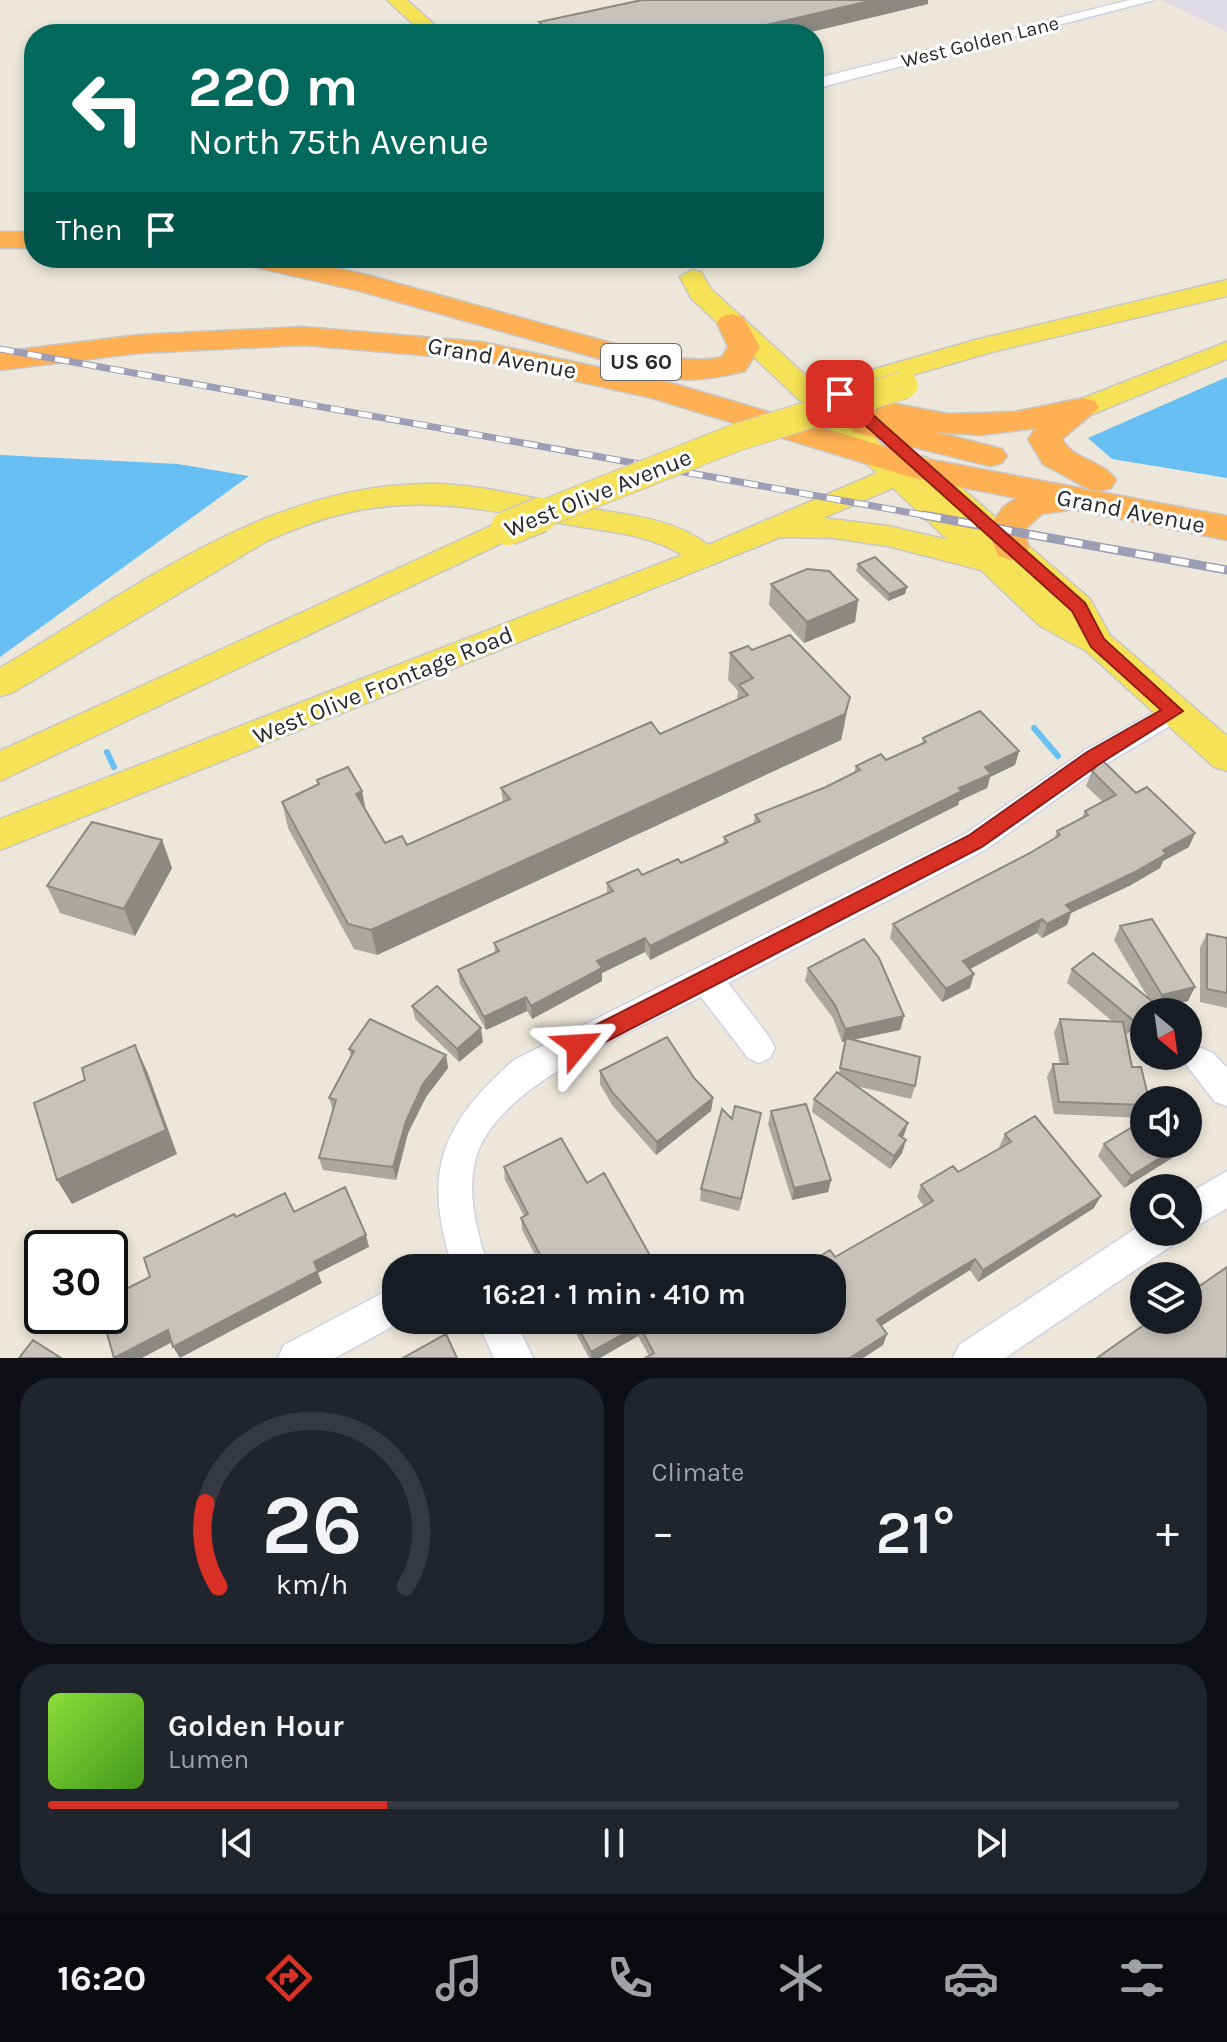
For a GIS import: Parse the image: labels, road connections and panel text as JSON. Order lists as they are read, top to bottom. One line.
{"streets":{"highway":["Grand Avenue","US 60"],"main road":["West Olive Avenue","West Olive Frontage Road"],"street":["West Golden Lane"]},"north":"bottom right","page":{"turn":["220 m","North 75th Avenue"],"then":"Then","limit":"30","trip":"16:21 · 1 min · 410 m","tile":"Climate","heat":["−","21°","+"],"song":["Golden Hour","Lumen"],"tabs":"16:20","gauge":["26","km/h"]}}
